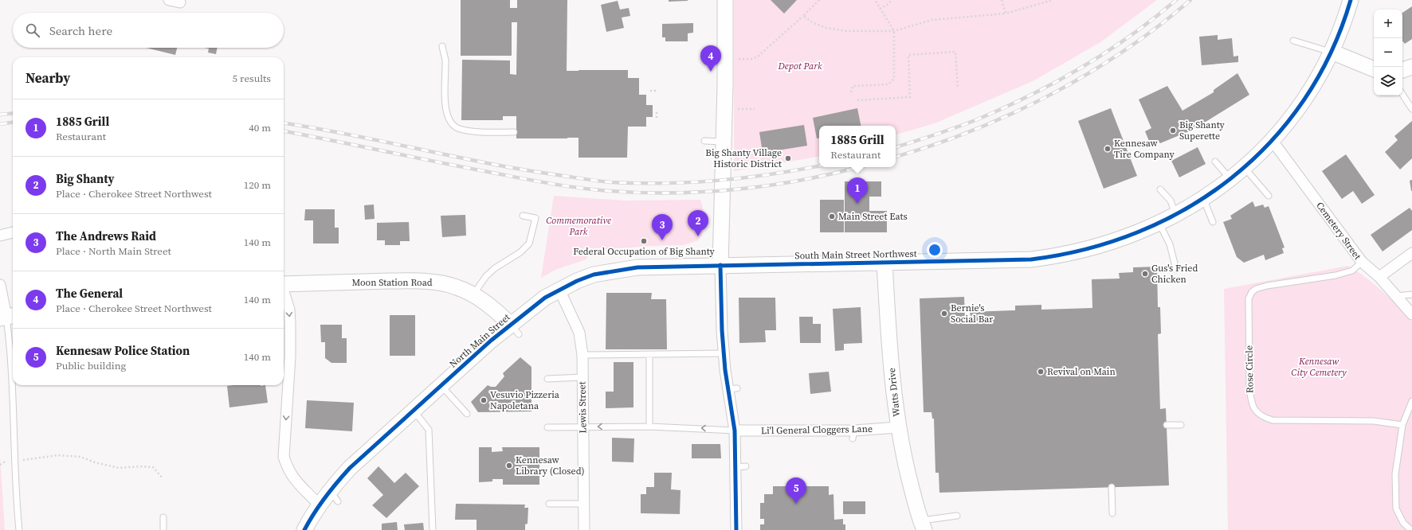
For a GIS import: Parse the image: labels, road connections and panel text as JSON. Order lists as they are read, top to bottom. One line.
{"streets":{"main road":["South Main Street Northwest","Moon Station Road","North Main Street","Watts Drive"],"street":["Cemetery Street","Lewis Street","Li'l General Cloggers Lane"],"lane":["Rose Circle"]},"crossings":[["Cemetery Street","South Main Street Northwest"],["Cemetery Street","Rose Circle"],["South Main Street Northwest","North Main Street"],["South Main Street Northwest","Watts Drive"],["Moon Station Road","North Main Street"],["North Main Street","Lewis Street"],["Watts Drive","Li'l General Cloggers Lane"]],"parks":["Depot Park","Commemorative Park","Kennesaw City Cemetery"],"places":["Big Shanty Superette","Kennesaw Tire Company","Big Shanty Village Historic District","Main Street Eats","Federal Occupation of Big Shanty","Gus's Fried Chicken","Bernie's Social Bar","Revival on Main","Vesuvio Pizzeria Napoletana","Kennesaw Library (Closed)"],"page":{"map_buttons":["+","−"],"search":"Search here","pins":["4","1","2","3","5"],"heading":["Nearby","5 results"],"list":[{"mark":"1","name":"1885 Grill","note":"Restaurant","value":"40 m"},{"mark":"2","name":"Big Shanty","note":"Place · Cherokee Street Northwest","value":"120 m"},{"mark":"3","name":"The Andrews Raid","note":"Place · North Main Street","value":"140 m"},{"mark":"4","name":"The General","note":"Place · Cherokee Street Northwest","value":"140 m"},{"mark":"5","name":"Kennesaw Police Station","note":"Public building","value":"140 m"}],"popup":["1885 Grill","Restaurant"]}}
